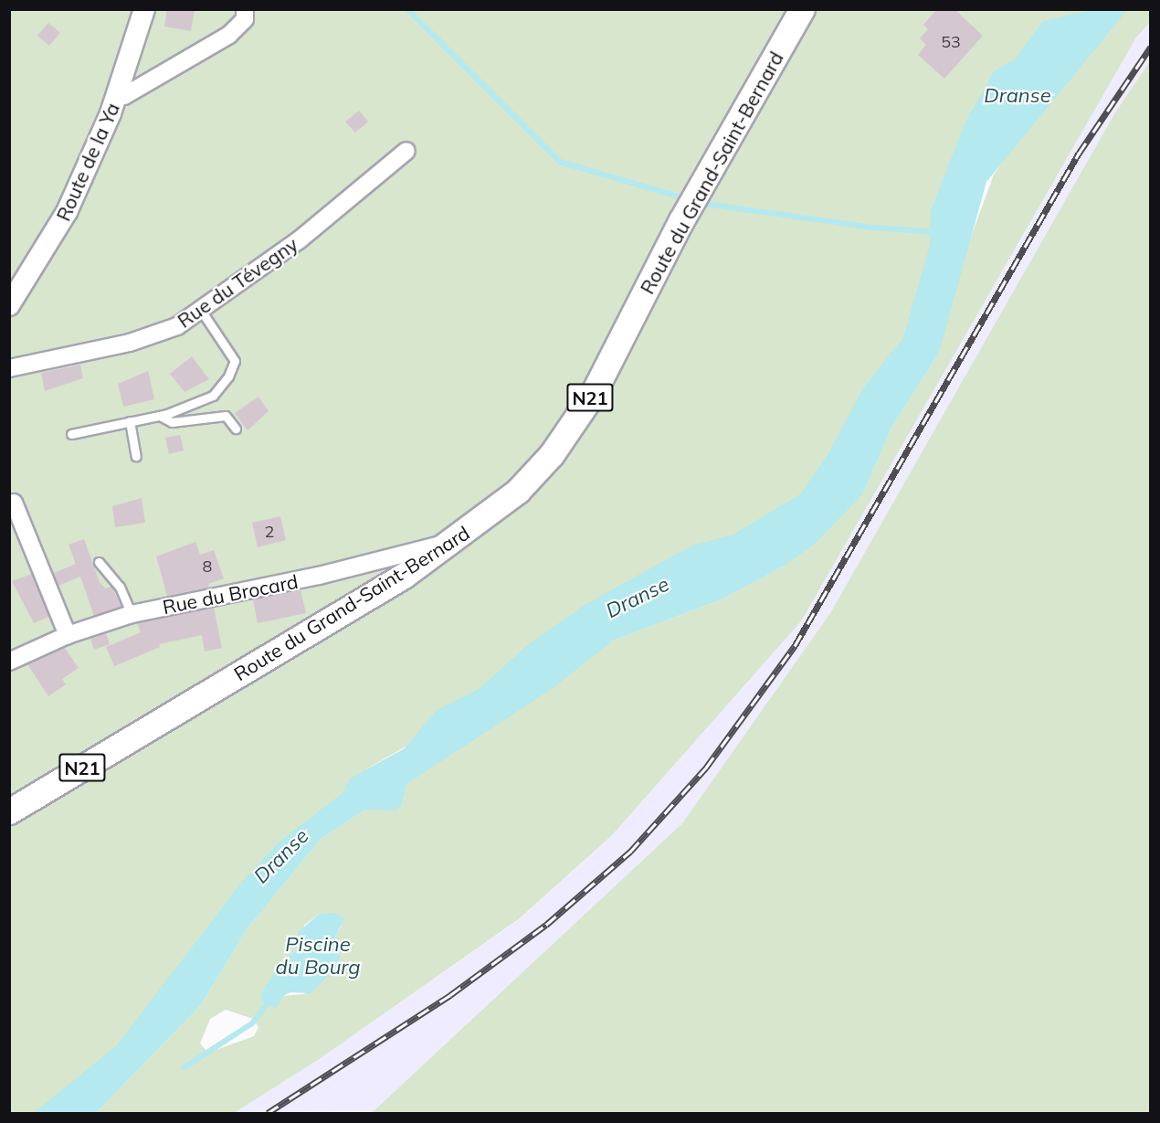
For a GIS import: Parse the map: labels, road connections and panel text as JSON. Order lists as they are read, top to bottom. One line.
{"streets":{"main road":["Route du Grand-Saint-Bernard","N21"],"street":["Route de la Ya","Rue du Tévegny","Rue du Brocard"]},"crossings":[["Route du Grand-Saint-Bernard","Rue du Brocard"]],"water":["Dranse","Piscine du Bourg"],"house_numbers":["53","2","8"]}
